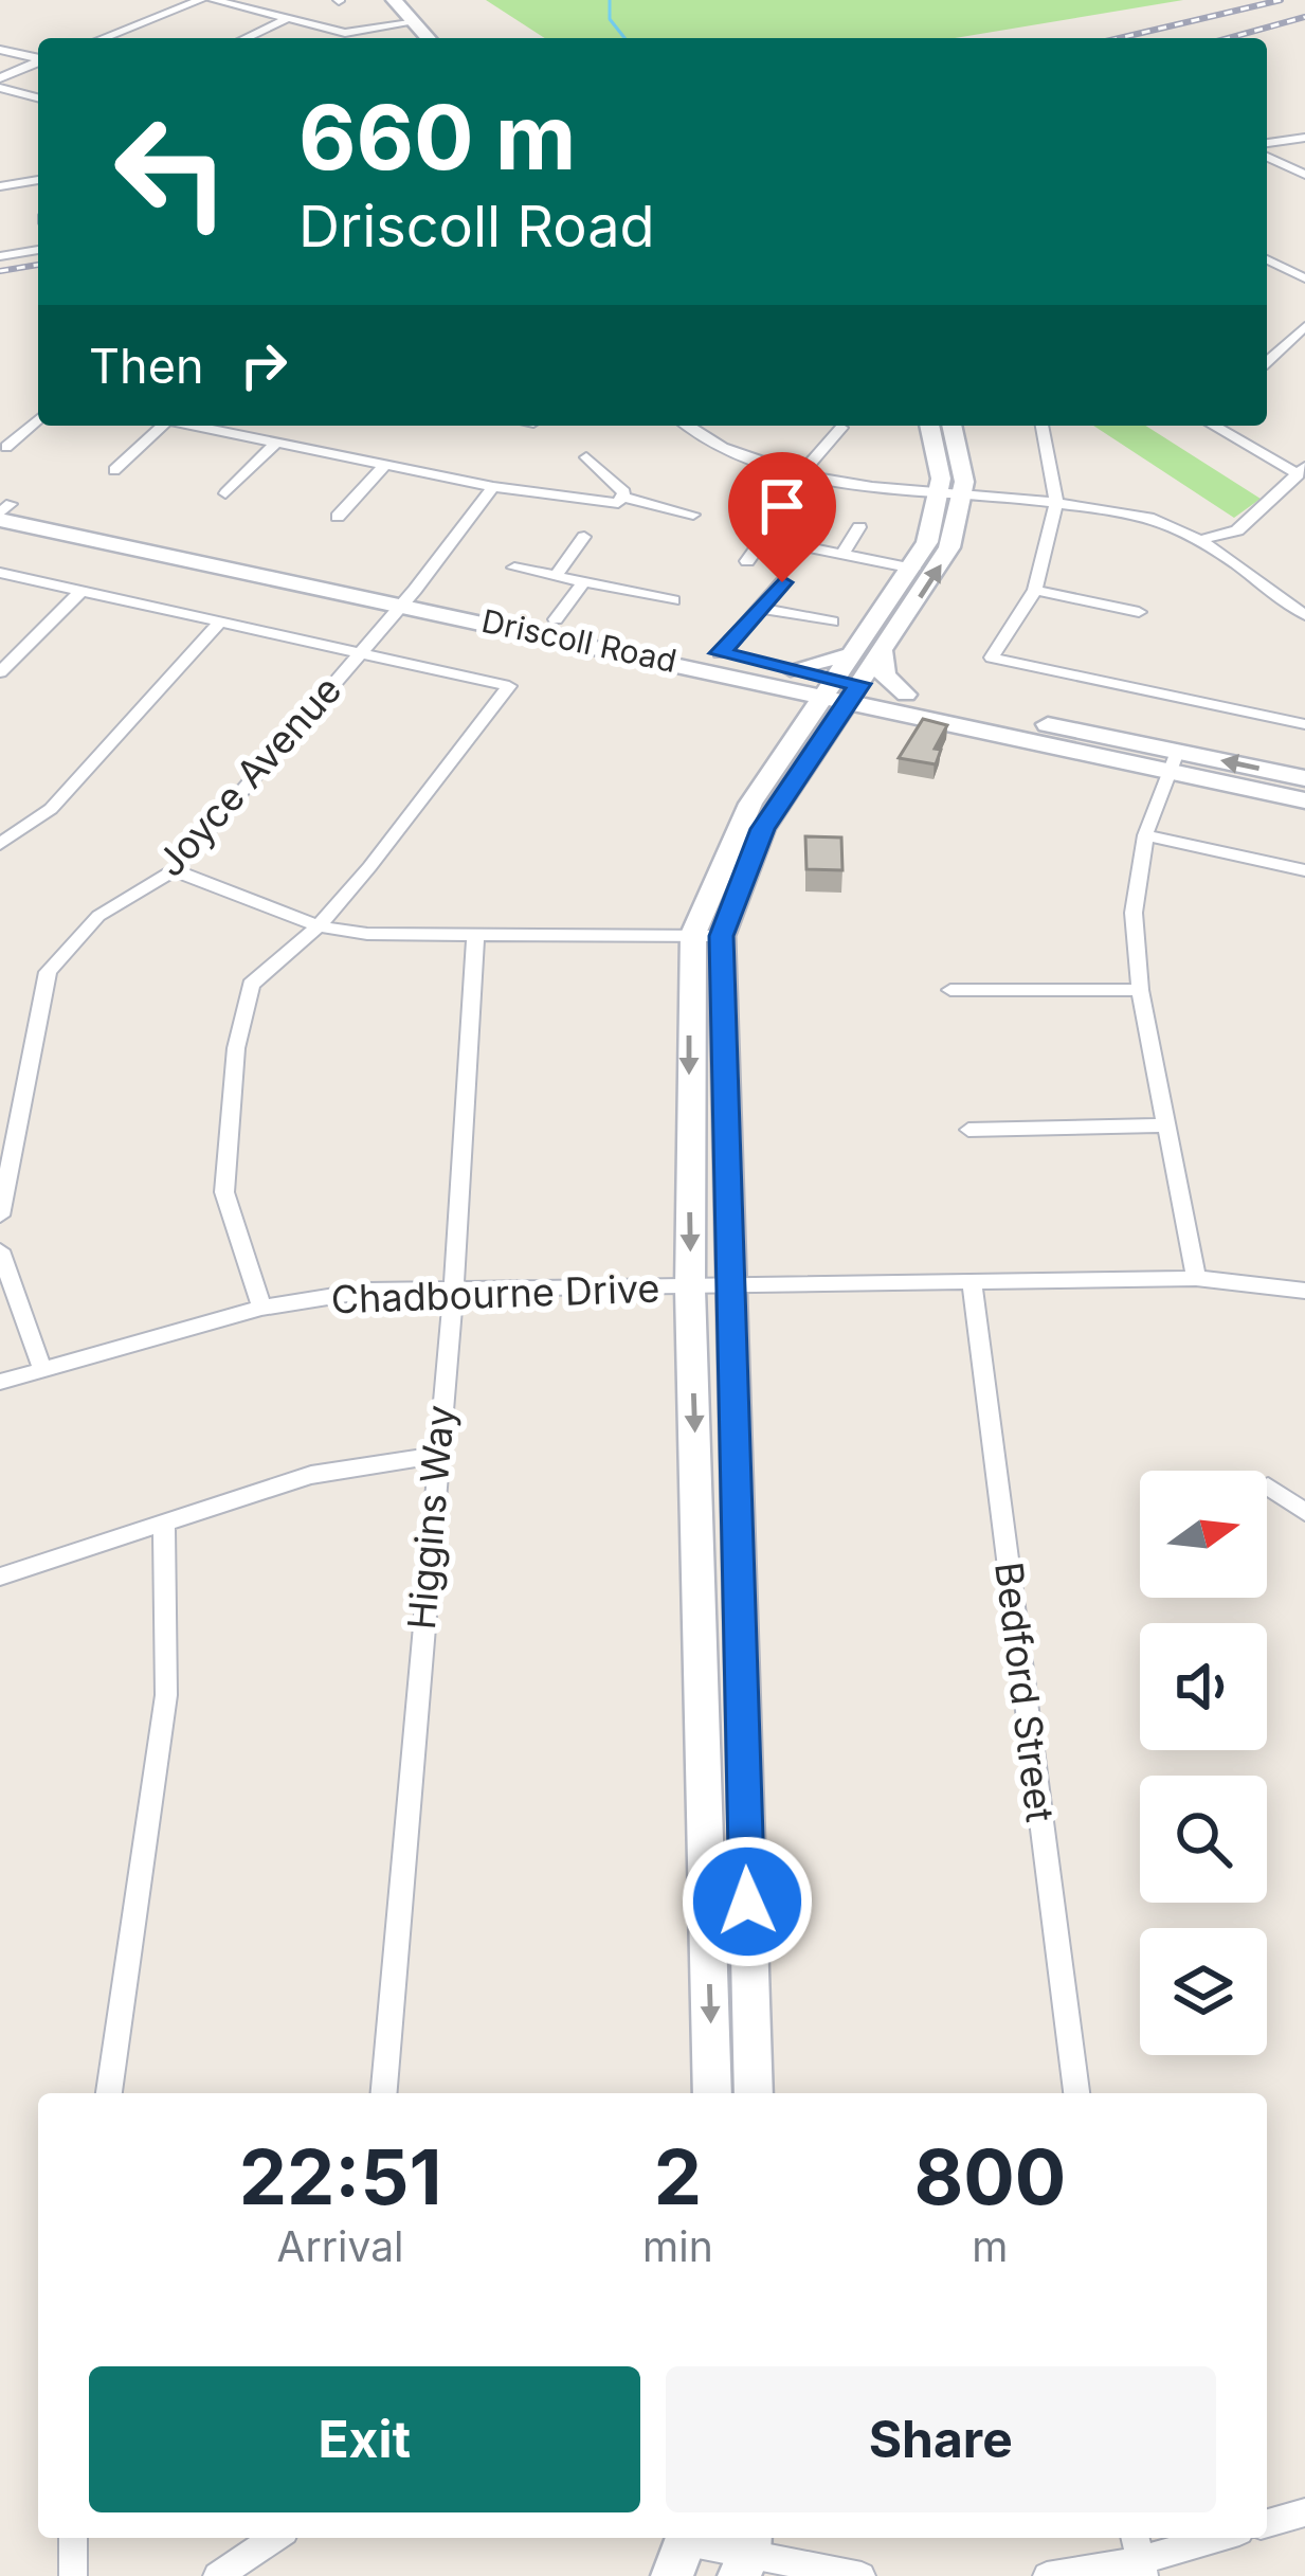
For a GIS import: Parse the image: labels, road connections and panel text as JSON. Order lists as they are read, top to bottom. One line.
{"streets":{"main road":["Driscoll Road"],"street":["Joyce Avenue","Chadbourne Drive","Higgins Way","Bedford Street"]},"crossings":[["Driscoll Road","Joyce Avenue"],["Chadbourne Drive","Higgins Way"],["Chadbourne Drive","Bedford Street"]],"north":"right","page":{"turn":["660 m","Driscoll Road"],"then":"Then","eta":["22:51","Arrival","2","min","800","m"],"buttons":["Exit","Share"]}}
